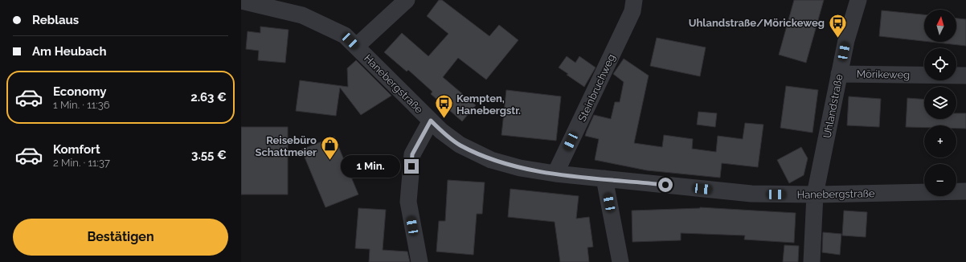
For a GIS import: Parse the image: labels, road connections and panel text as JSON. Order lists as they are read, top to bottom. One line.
{"streets":{"street":["Mörikeweg","Hanebergstraße","Steinbruchweg","Uhlandstraße"]},"crossings":[["Mörikeweg","Uhlandstraße"],["Hanebergstraße","Steinbruchweg"],["Hanebergstraße","Uhlandstraße"]],"places":{"bus stop":["Uhlandstraße/Mörickeweg","Kempten, Hanebergstr."],"shop":["Reisebüro Schattmeier"]},"north":"top","page":{"banner":["Reblaus","Am Heubach"],"map_buttons":["+","−"],"list":[{"name":"Economy","note":"1 Min. · 11:36","value":"2.63 €"},{"name":"Komfort","note":"2 Min. · 11:37","value":"3.55 €"}],"bubble":"1 Min.","buttons":"Bestätigen"}}
